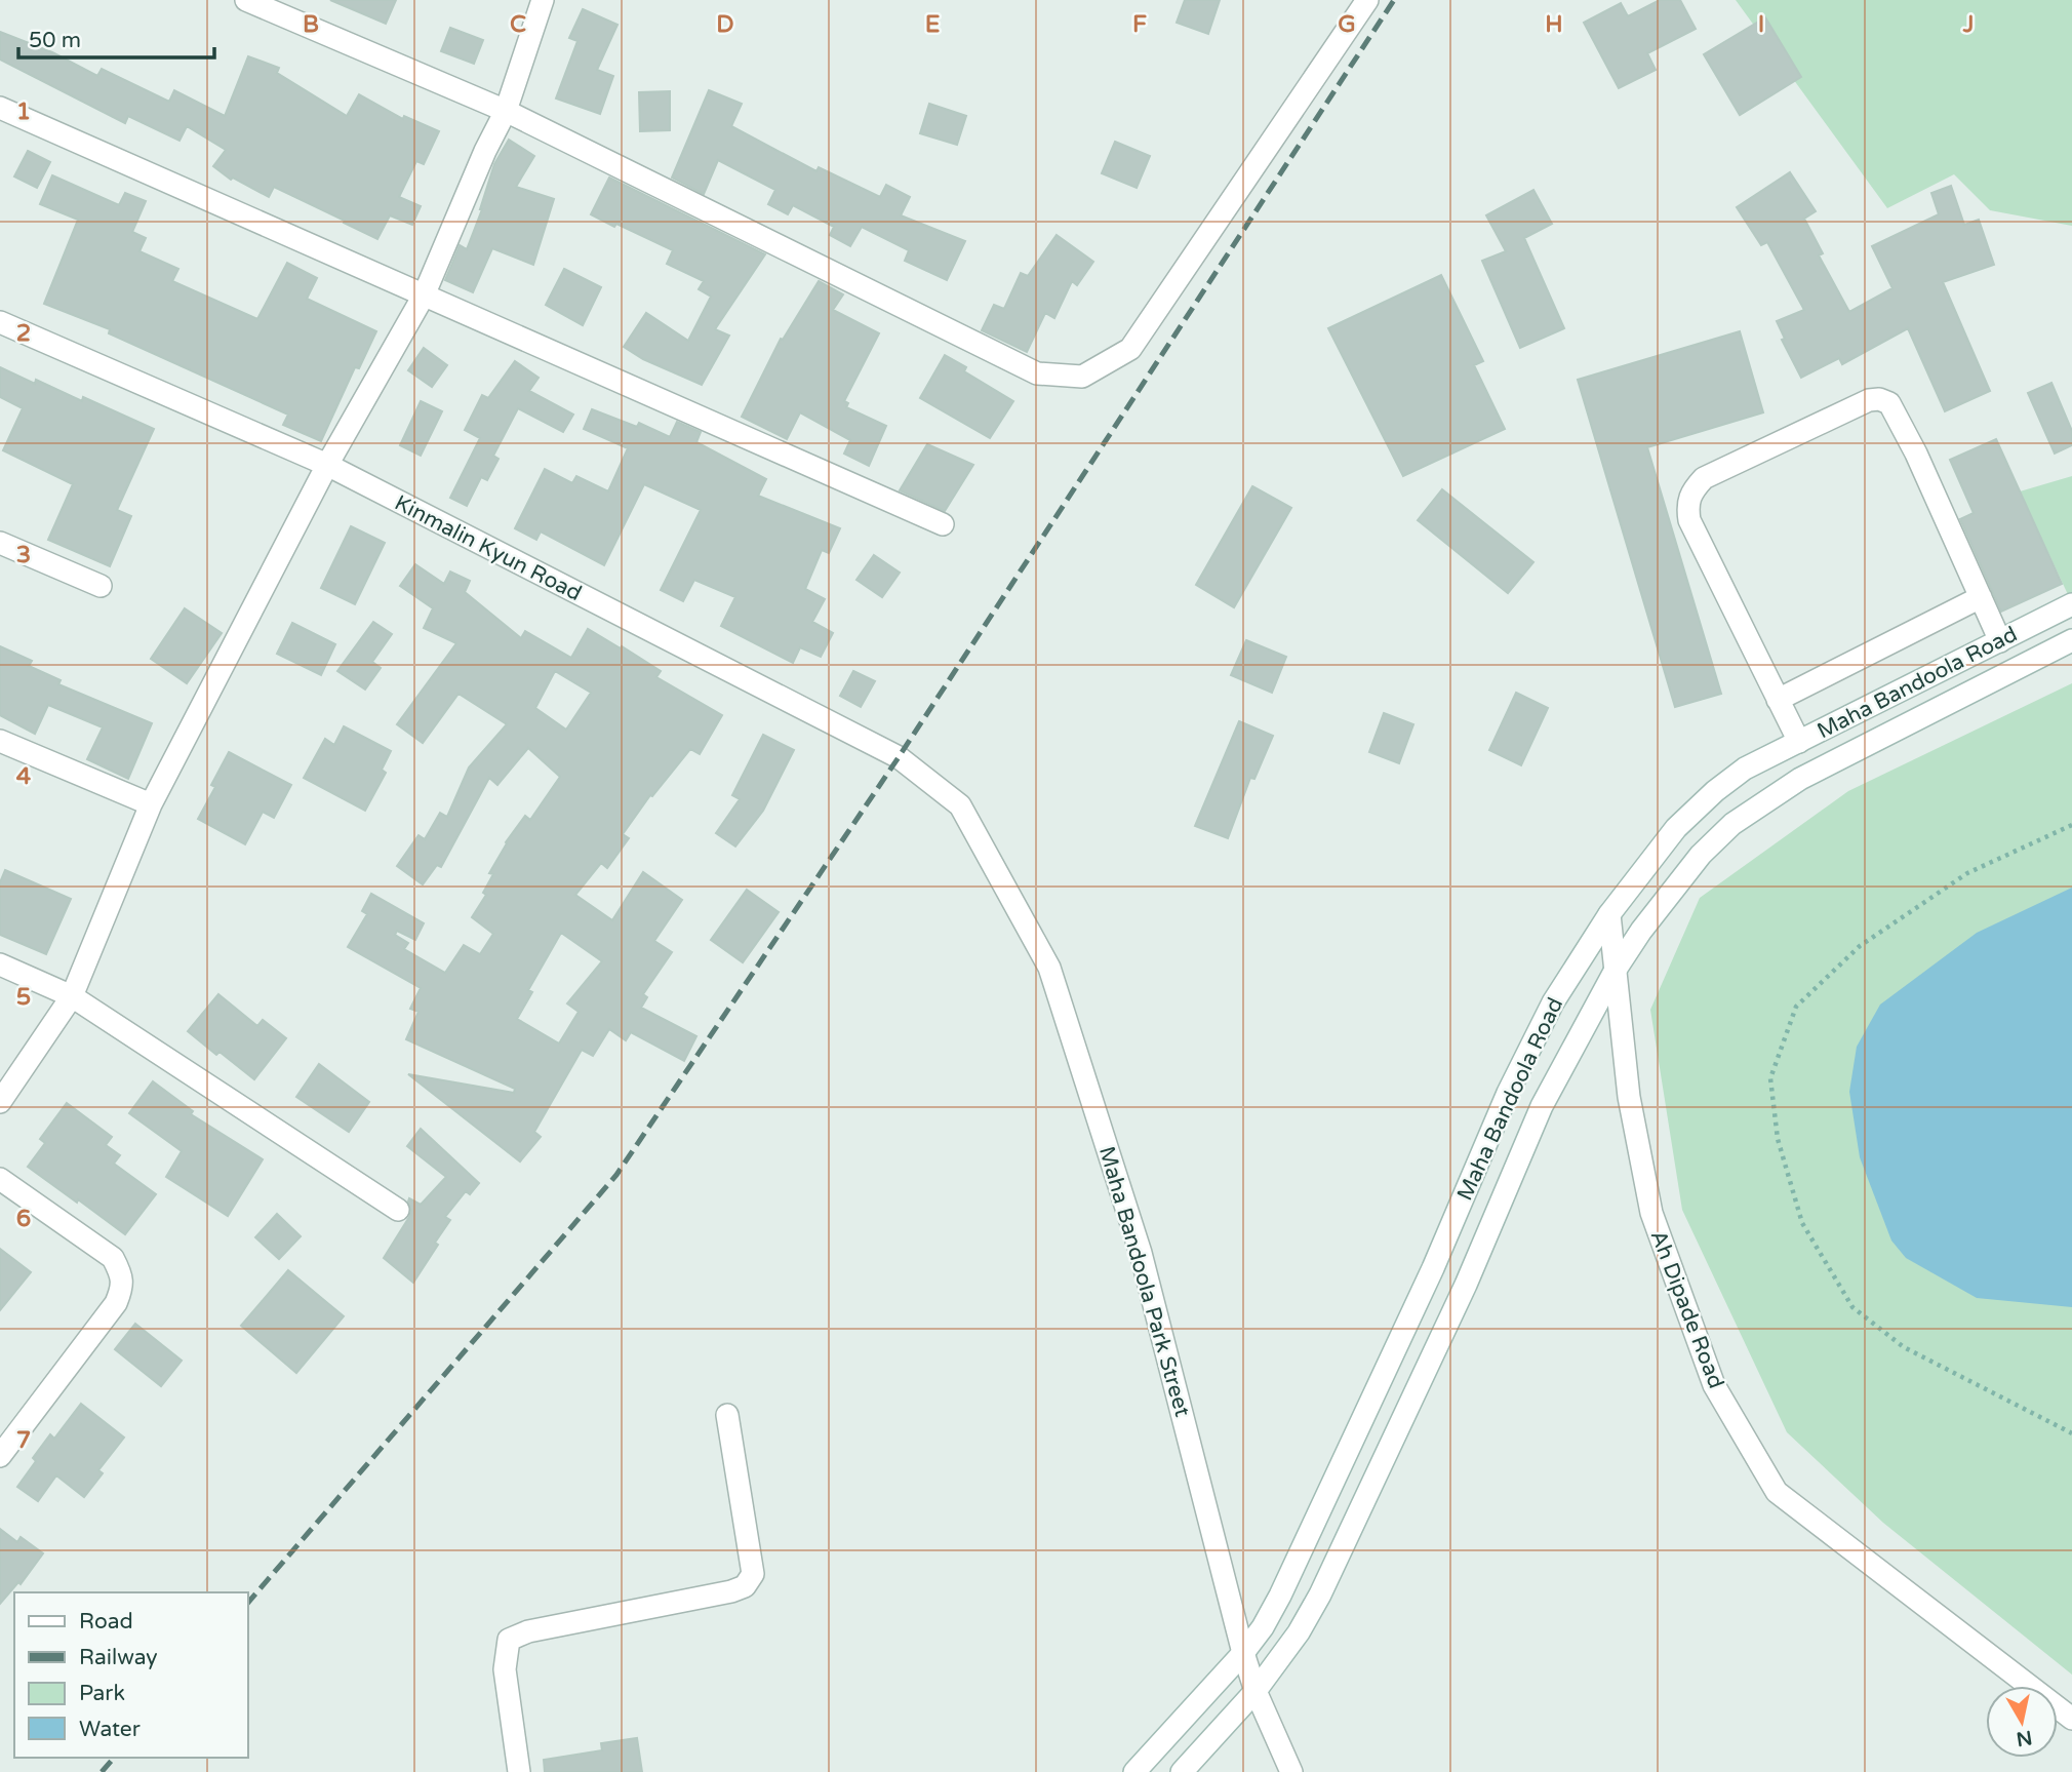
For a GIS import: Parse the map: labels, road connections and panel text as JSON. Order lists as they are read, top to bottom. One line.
{"streets":{"street":["Kinmalin Kyun Road","Maha Bandoola Road","Maha Bandoola Park Street","Ah Dipade Road"]},"crossings":[["Kinmalin Kyun Road","Maha Bandoola Park Street"],["Maha Bandoola Road","Maha Bandoola Park Street"],["Maha Bandoola Road","Ah Dipade Road"]],"legend":["Road","Railway","Park","Water"],"scale_bar":"50 m","north":"bottom","grid":{"columns":["B","C","D","E","F","G","H","I","J"],"rows":["1","2","3","4","5","6","7"]}}
